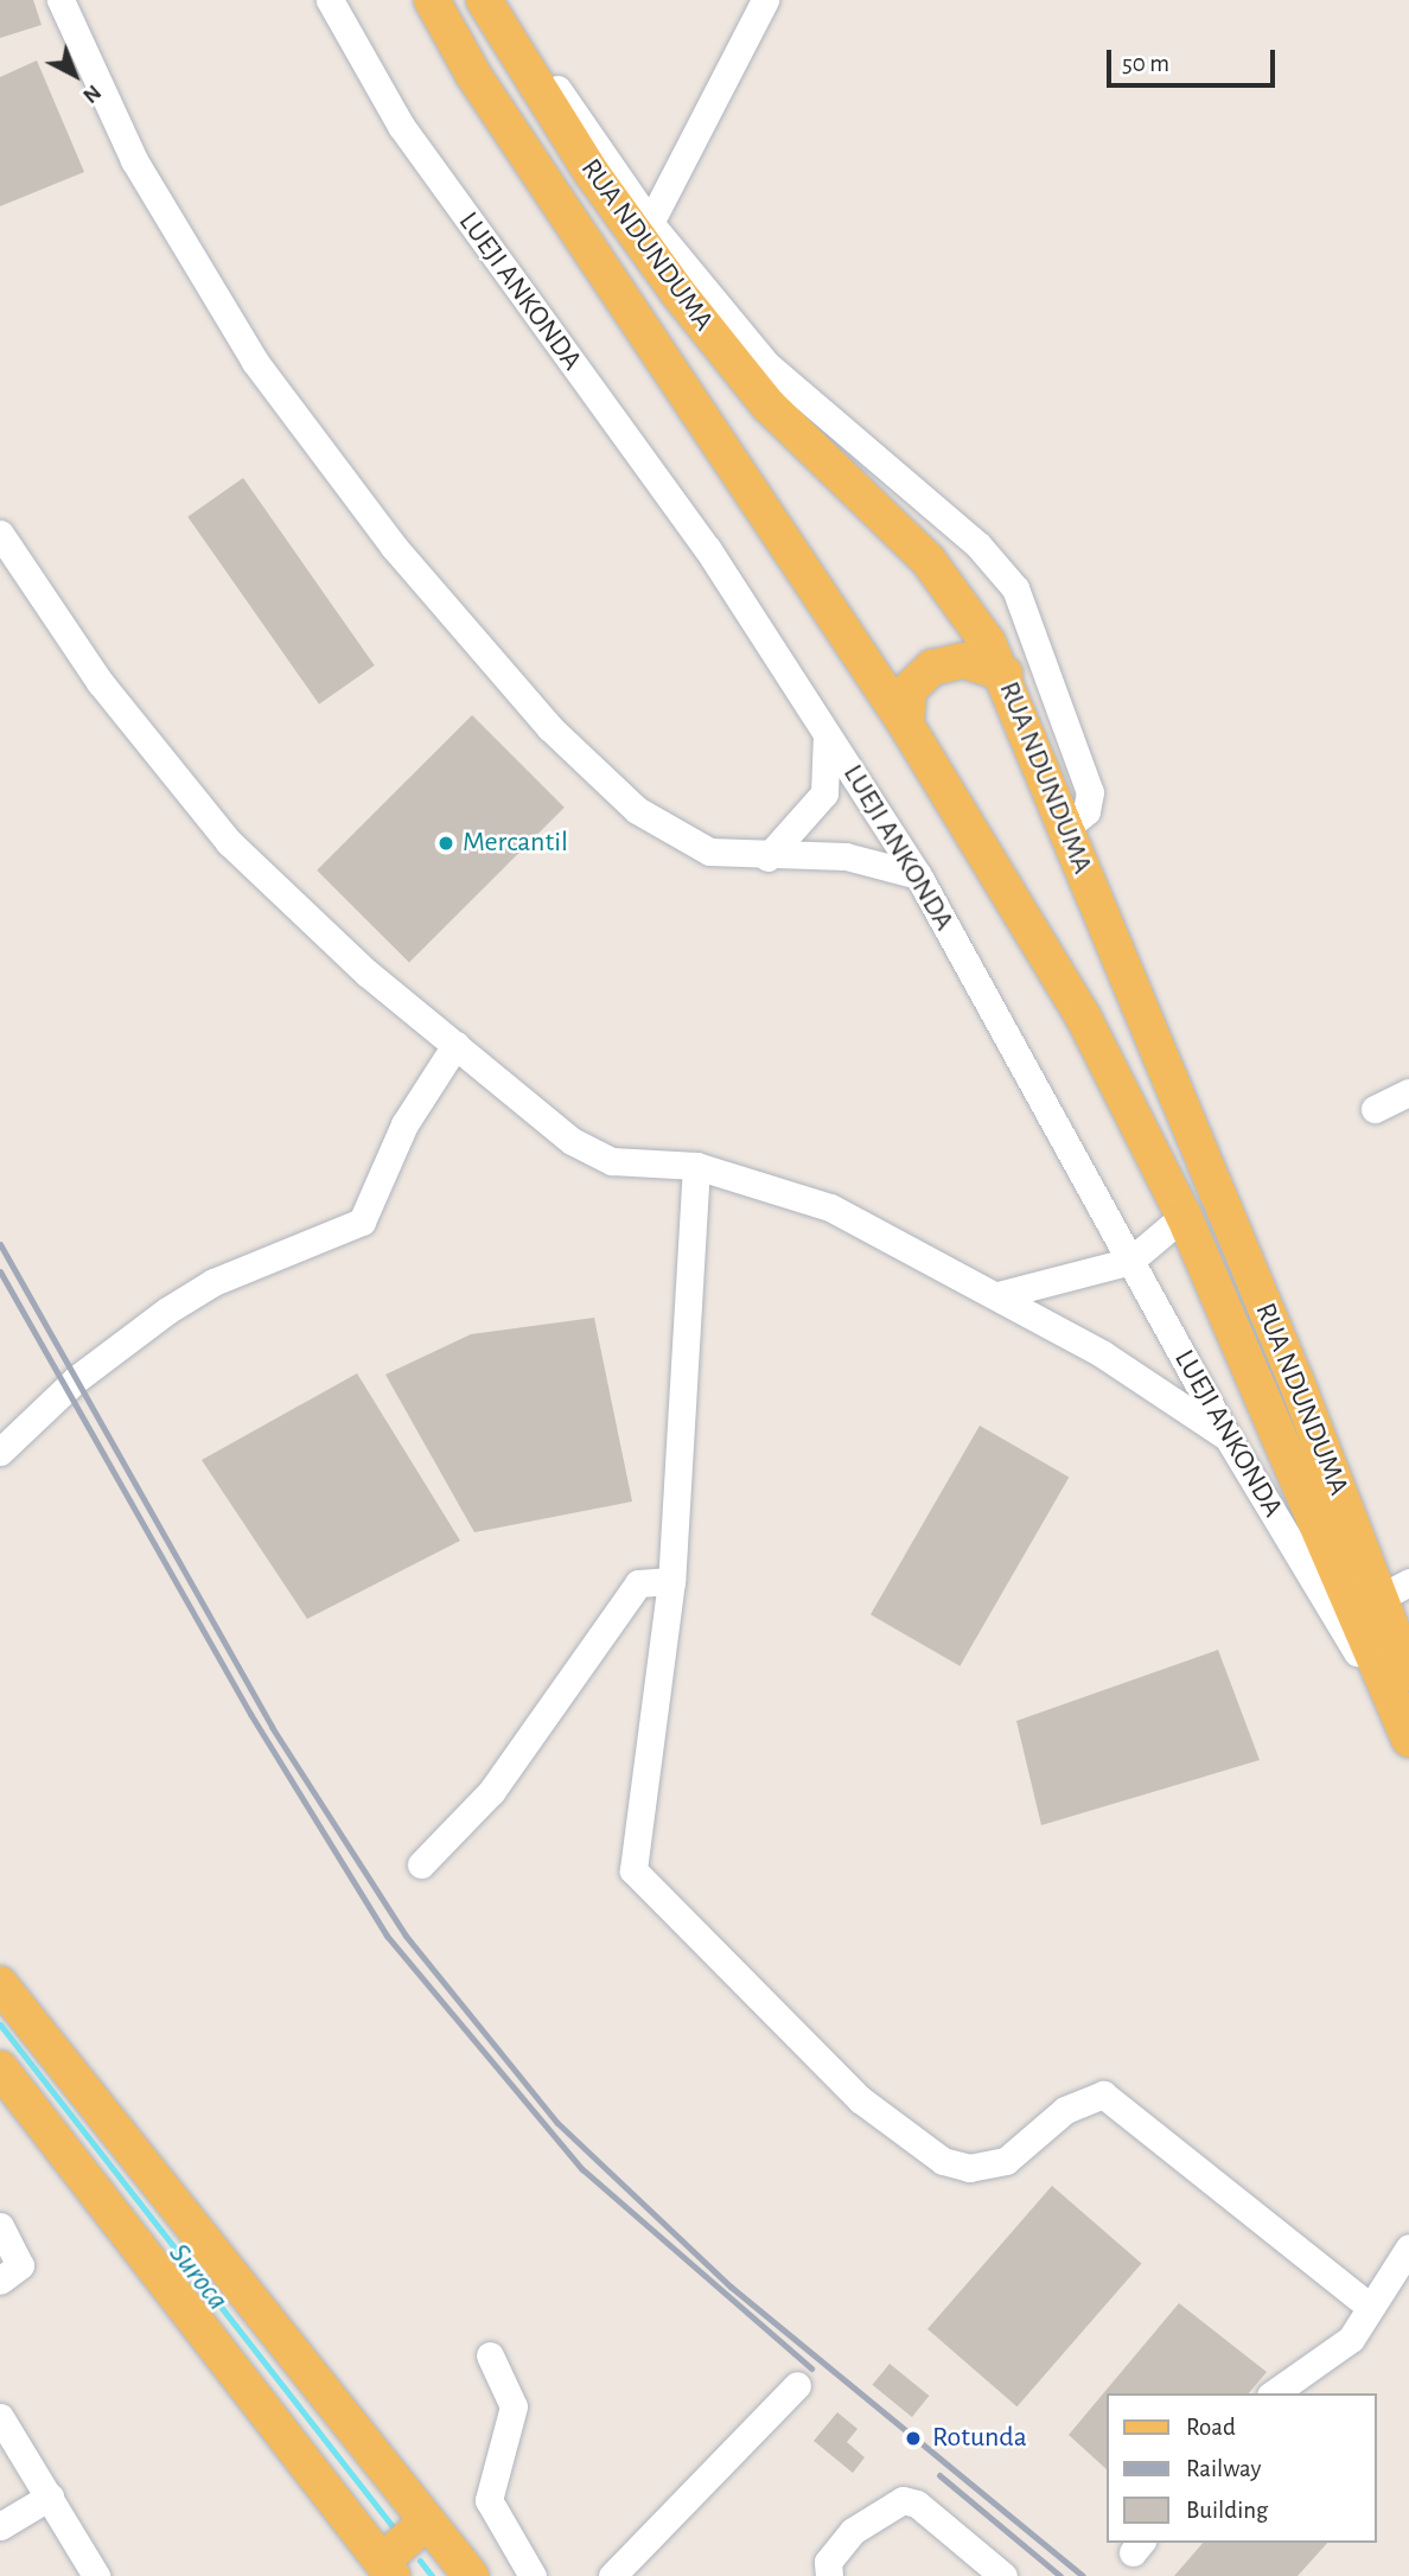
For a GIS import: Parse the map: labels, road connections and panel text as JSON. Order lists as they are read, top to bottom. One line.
{"streets":{"main road":["RUA NDUNDUMA"],"street":["LUEJI ANKONDA"]},"crossings":[["RUA NDUNDUMA","LUEJI ANKONDA"]],"water":["Suroca"],"places":["Mercantil","Rotunda"],"legend":["Road","Railway","Building"],"scale_bar":"50 m","north":"bottom right"}
